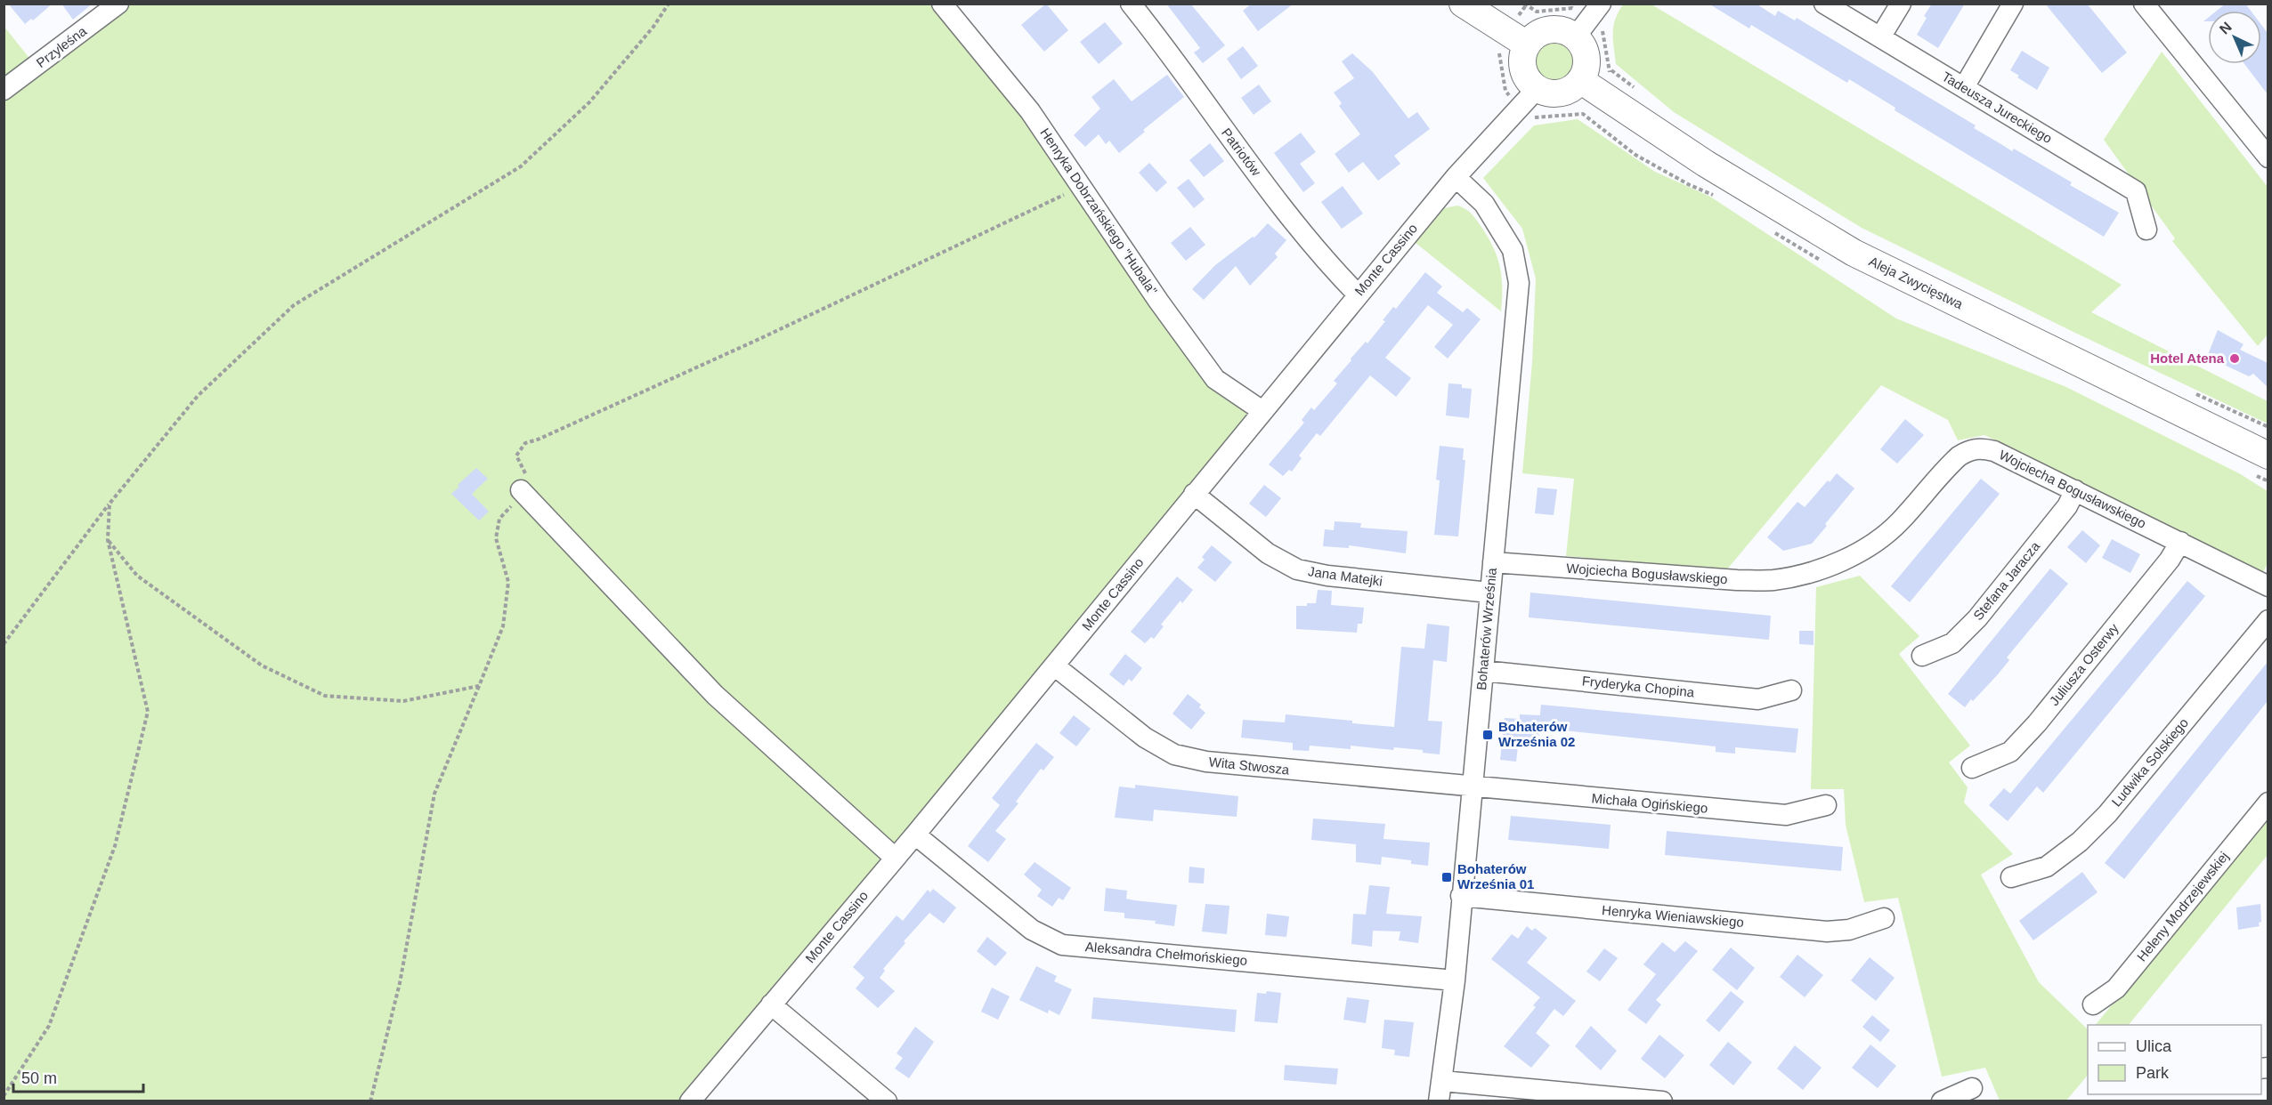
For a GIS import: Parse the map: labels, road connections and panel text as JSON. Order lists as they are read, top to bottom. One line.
{"streets":{"main road":["Aleja Zwycięstwa"],"street":["Przyleśna","Tadeusza Jureckiego","Patriotów","Henryka Dobrzańskiego \"Hubala\"","Monte Cassino","Wojciecha Bogusławskiego","Jana Matejki","Stefana Jaracza","Bohaterów Września","Juliusza Osterwy","Fryderyka Chopina","Ludwika Solskiego","Wita Stwosza","Michała Ogińskiego","Heleny Modrzejewskiej","Henryka Wieniawskiego","Aleksandra Chełmońskiego"]},"crossings":[["Patriotów","Monte Cassino"],["Henryka Dobrzańskiego \"Hubala\"","Monte Cassino"],["Monte Cassino","Jana Matejki"],["Monte Cassino","Bohaterów Września"],["Monte Cassino","Wita Stwosza"],["Monte Cassino","Aleksandra Chełmońskiego"],["Wojciecha Bogusławskiego","Stefana Jaracza"],["Wojciecha Bogusławskiego","Bohaterów Września"],["Wojciecha Bogusławskiego","Juliusza Osterwy"],["Jana Matejki","Bohaterów Września"],["Bohaterów Września","Fryderyka Chopina"],["Bohaterów Września","Wita Stwosza"],["Bohaterów Września","Michała Ogińskiego"],["Bohaterów Września","Henryka Wieniawskiego"],["Bohaterów Września","Aleksandra Chełmońskiego"],["Wita Stwosza","Michała Ogińskiego"]],"places":{"other":["Hotel Atena"],"transit":["Bohaterów Września 02","Bohaterów Września 01"]},"legend":["Ulica","Park"],"scale_bar":"50 m","north":"top left"}
